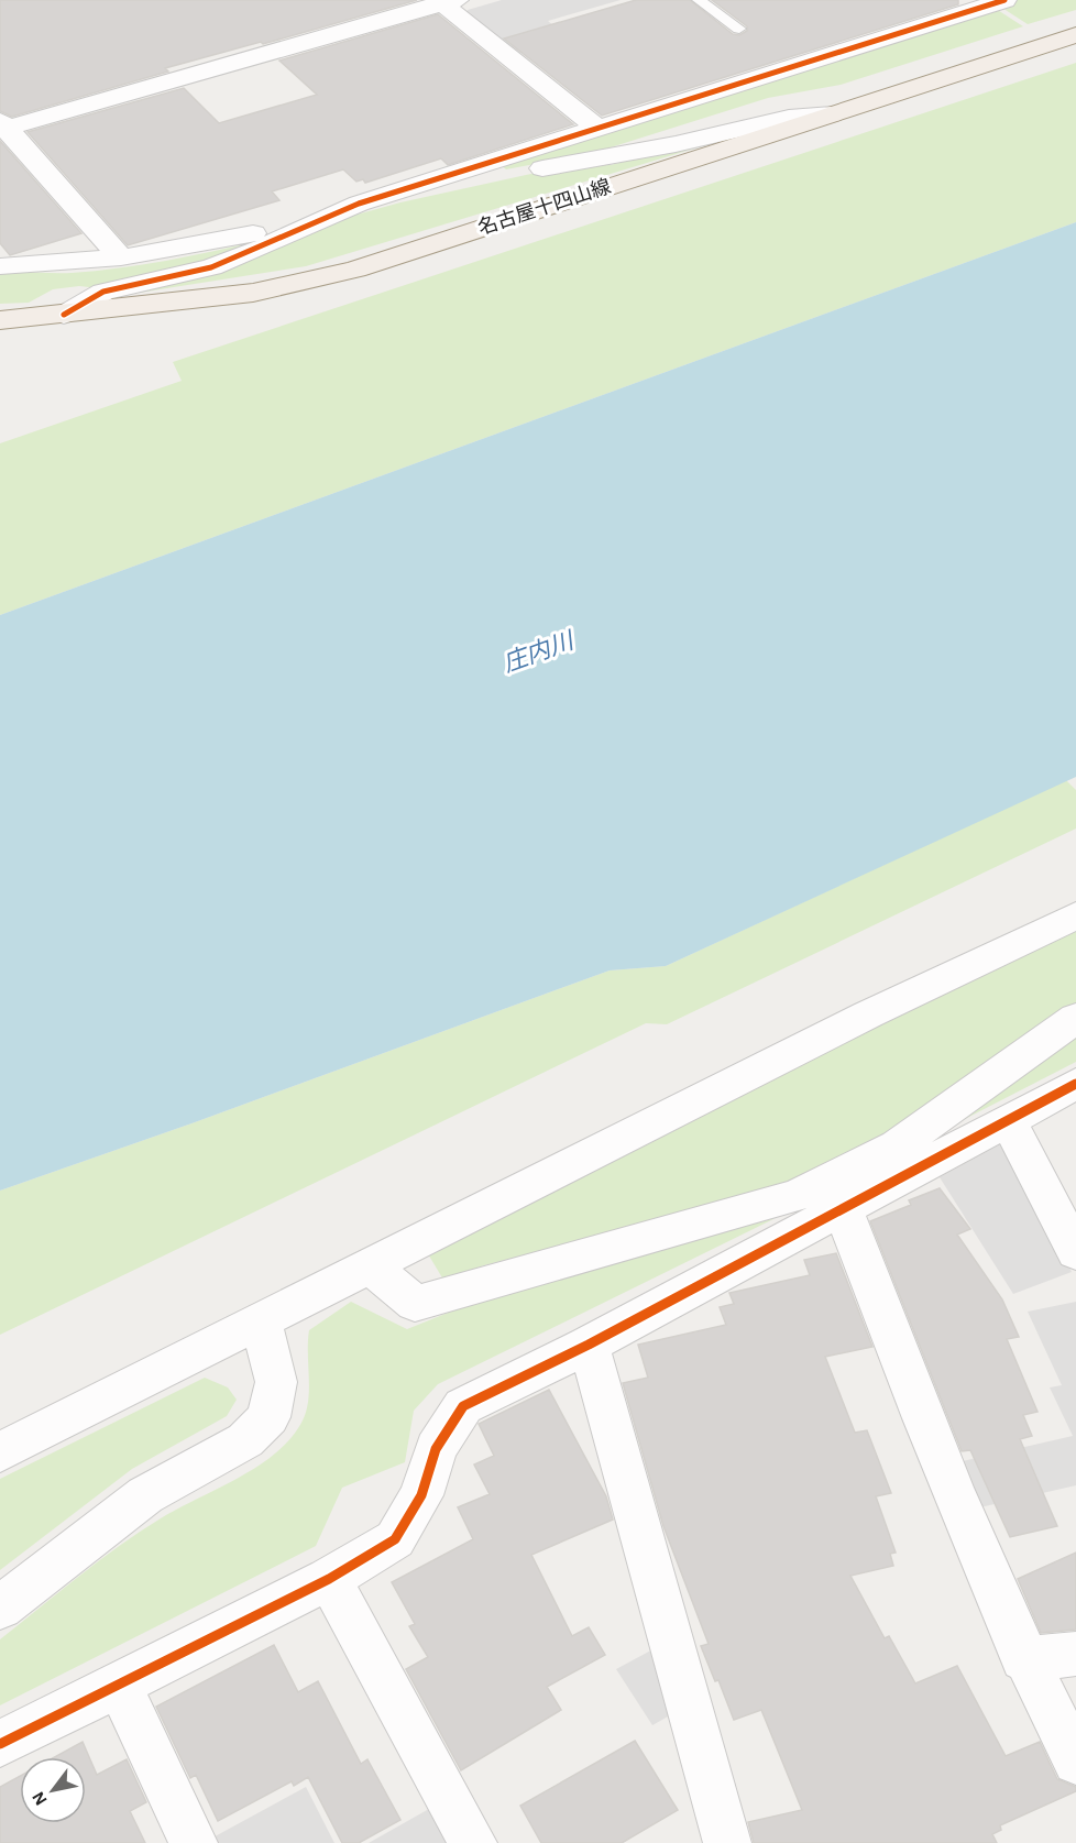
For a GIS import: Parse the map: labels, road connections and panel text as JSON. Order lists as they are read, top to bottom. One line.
{"streets":{"main road":["名古屋十四山線"]},"water":["庄内川"],"north":"bottom left"}
